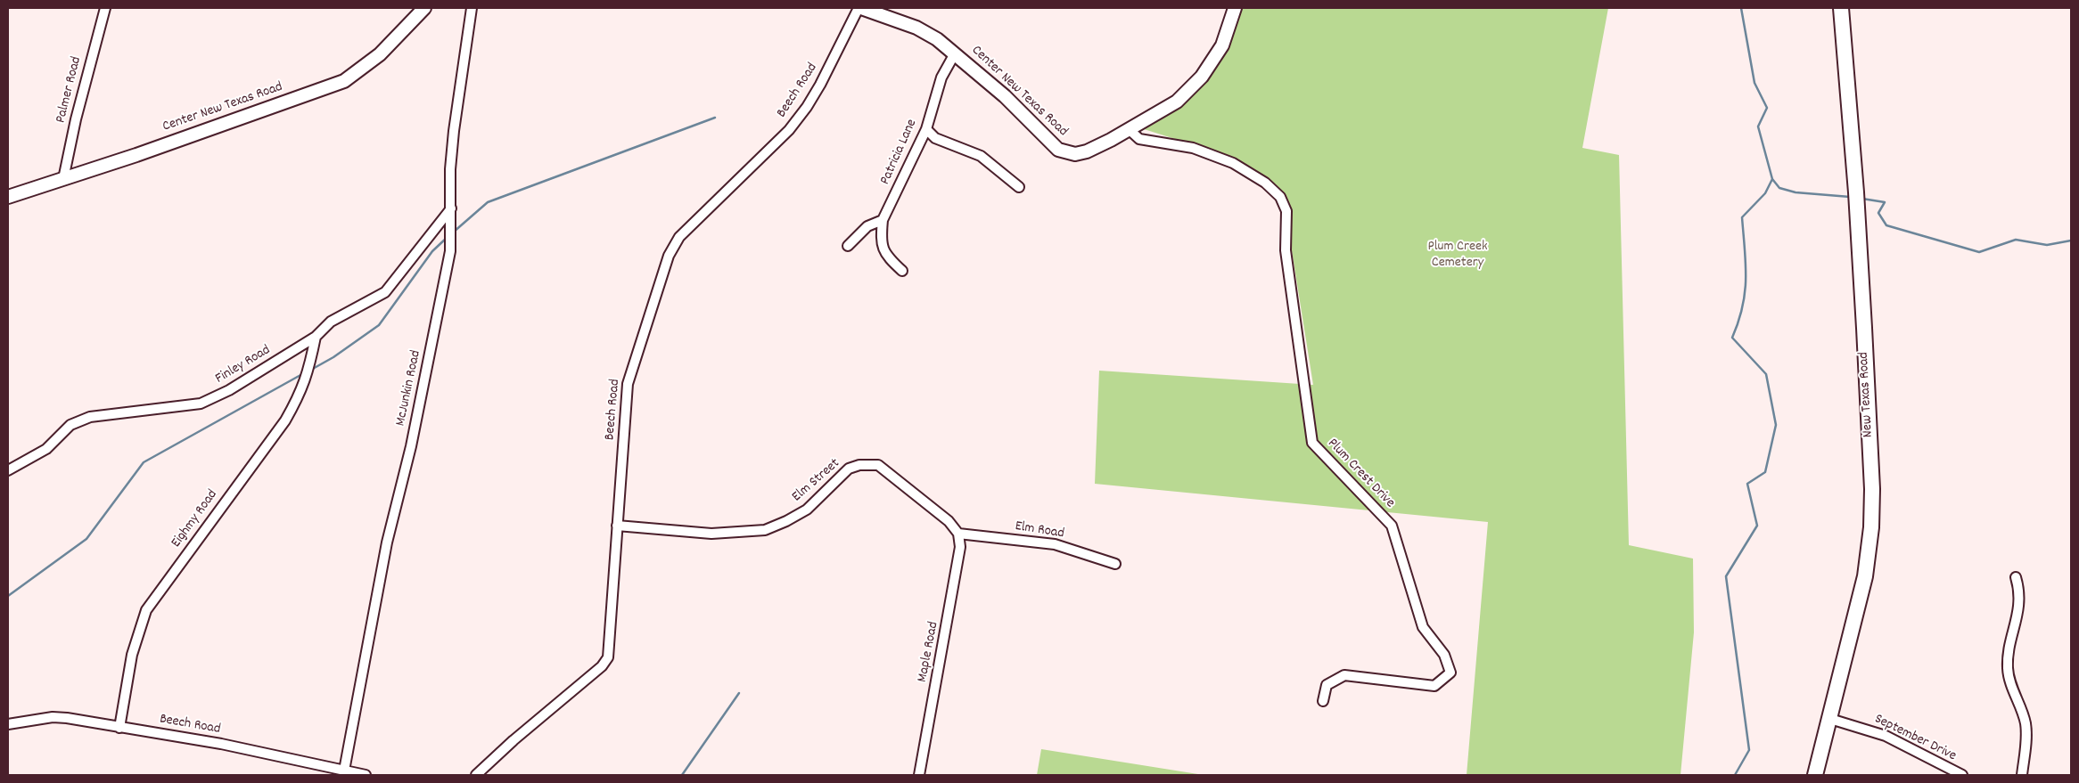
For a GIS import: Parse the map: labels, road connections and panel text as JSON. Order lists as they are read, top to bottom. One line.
{"streets":{"main road":["New Texas Road"],"street":["Palmer Road","Beech Road","Center New Texas Road","Patricia Lane","Finley Road","McJunkin Road","Plum Crest Drive","Elm Street","Eighmy Road","Elm Road","Maple Road","September Drive"]},"crossings":[["Palmer Road","Center New Texas Road"],["Beech Road","Center New Texas Road"],["Beech Road","McJunkin Road"],["Beech Road","Elm Street"],["Beech Road","Eighmy Road"],["Center New Texas Road","Patricia Lane"],["Center New Texas Road","Plum Crest Drive"],["Finley Road","McJunkin Road"],["Finley Road","Eighmy Road"],["New Texas Road","September Drive"],["Elm Street","Elm Road"],["Elm Street","Maple Road"],["Elm Road","Maple Road"]],"parks":["Plum Creek Cemetery"]}
